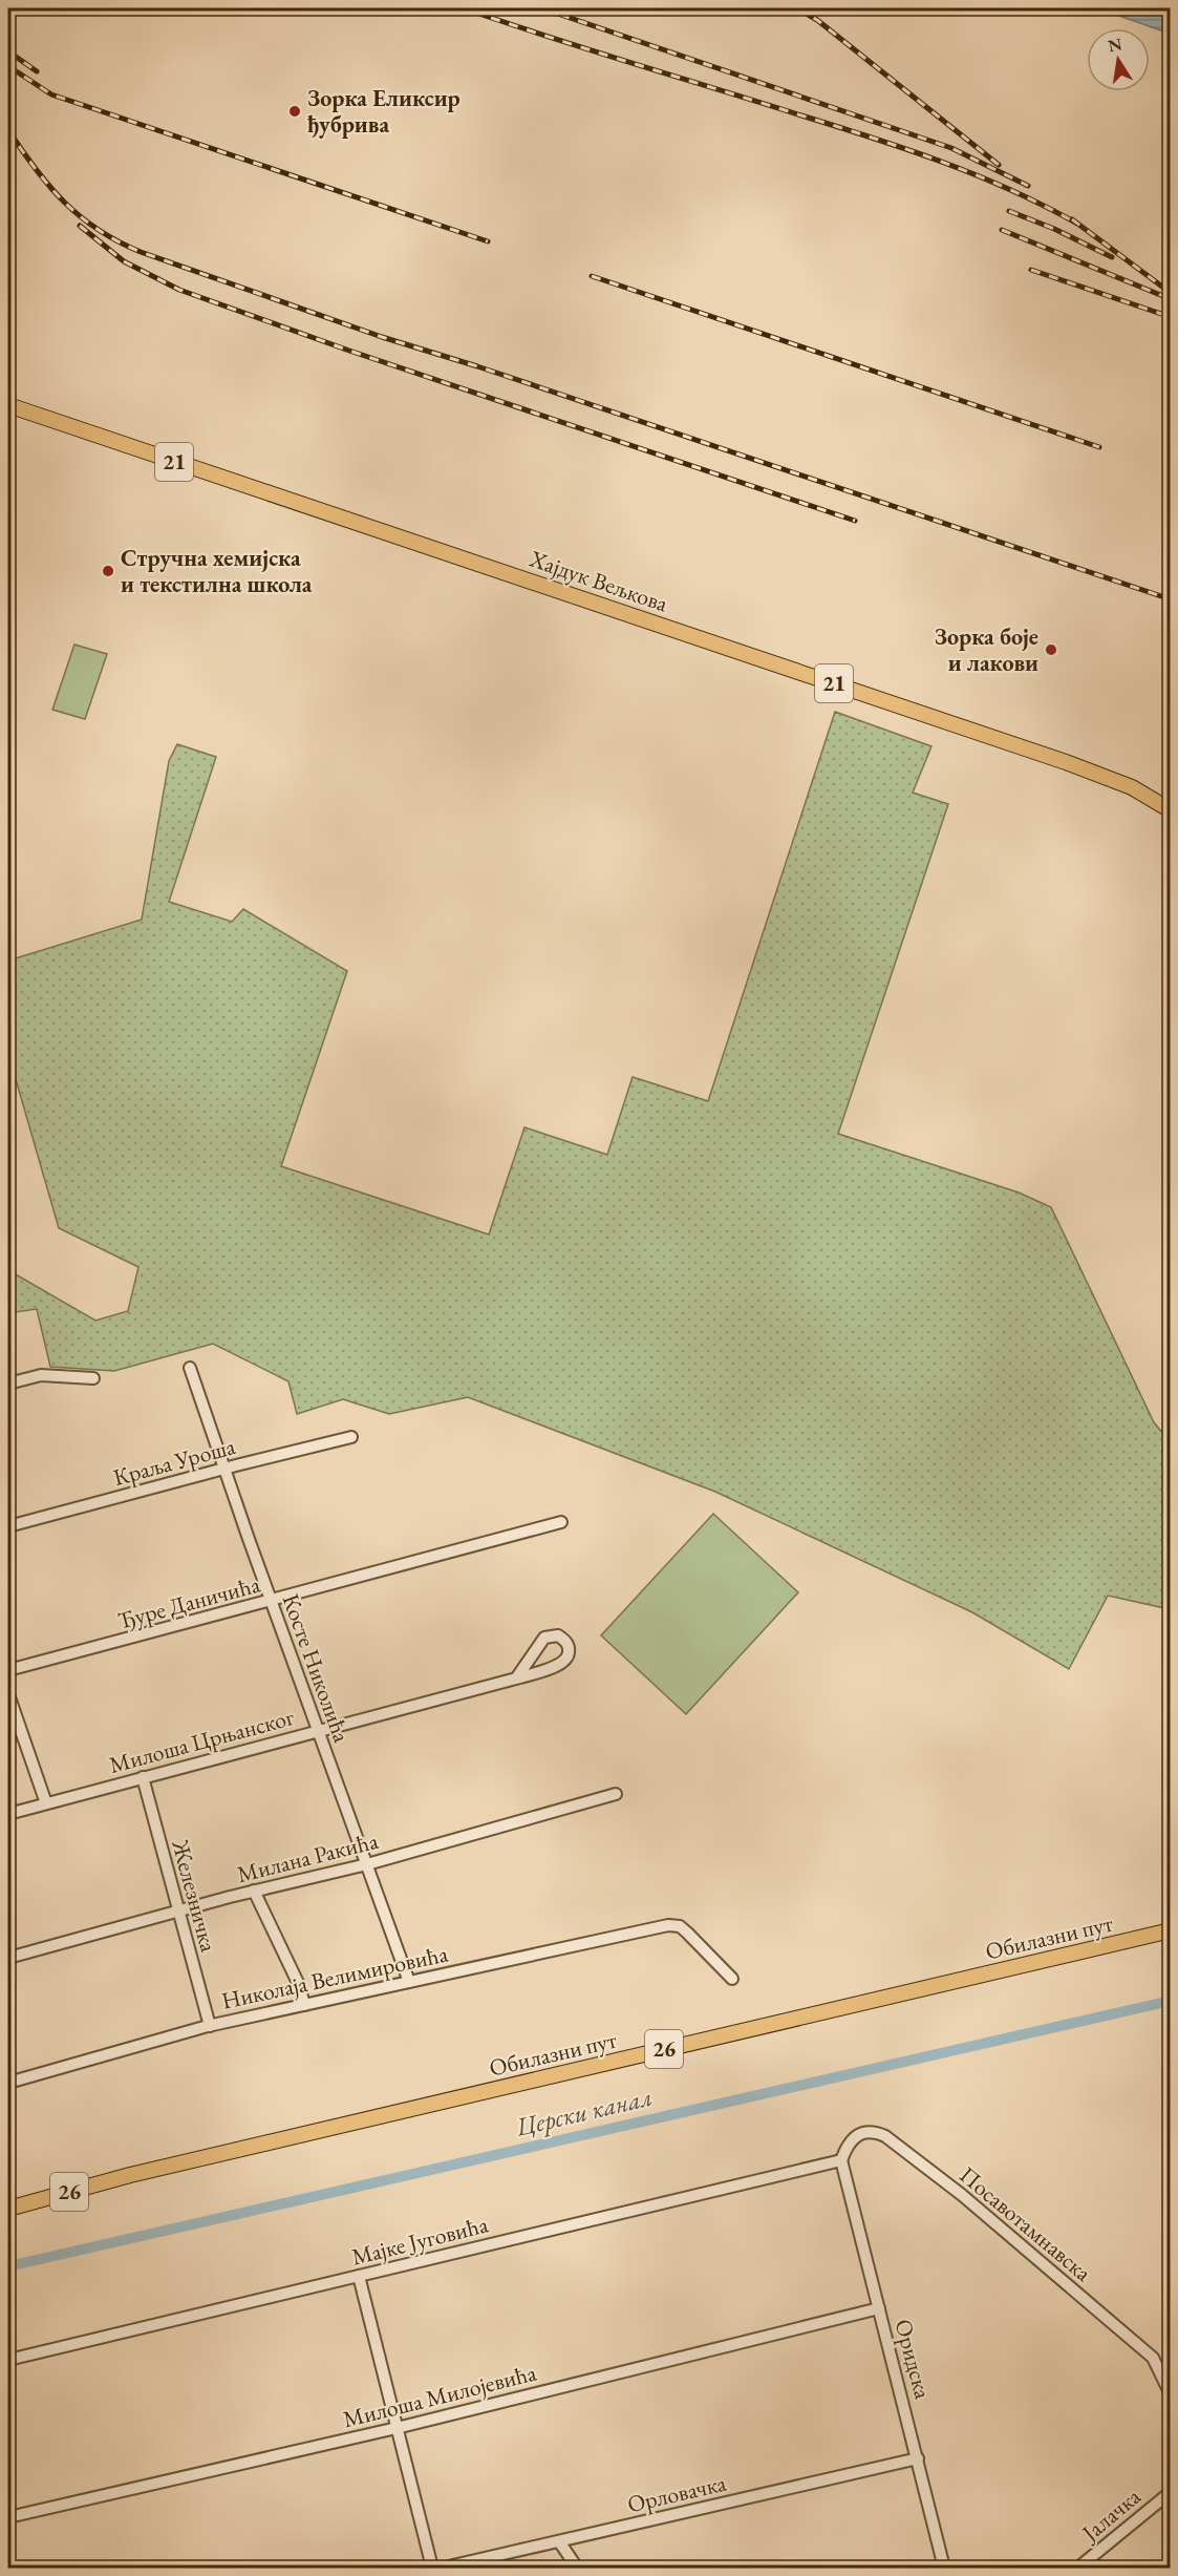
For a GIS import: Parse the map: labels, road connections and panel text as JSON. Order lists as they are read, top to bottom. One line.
{"streets":{"main road":["21","Хајдук Вељкова","Обилазни пут","26"],"street":["Краља Уроша","Ђуре Даничића","Косте Николића","Милоша Црњанског","Милана Ракића","Железничка","Николаја Велимировића","Посавотамнавска","Мајке Југовића","Оридска","Милоша Милојевића","Орловачка","Јалачка"]},"crossings":[["Краља Уроша","Косте Николића"],["Ђуре Даничића","Косте Николића"],["Косте Николића","Милоша Црњанског"],["Косте Николића","Милана Ракића"],["Косте Николића","Николаја Велимировића"],["Милоша Црњанског","Железничка"],["Милана Ракића","Железничка"],["Железничка","Николаја Велимировића"],["Посавотамнавска","Мајке Југовића"],["Посавотамнавска","Оридска"],["Мајке Југовића","Оридска"],["Оридска","Милоша Милојевића"],["Оридска","Орловачка"]],"water":["Церски канал"],"places":["Зорка Еликсир ђубрива","Стручна хемијска и текстилна школа","Зорка боје и лакови"],"north":"top"}
